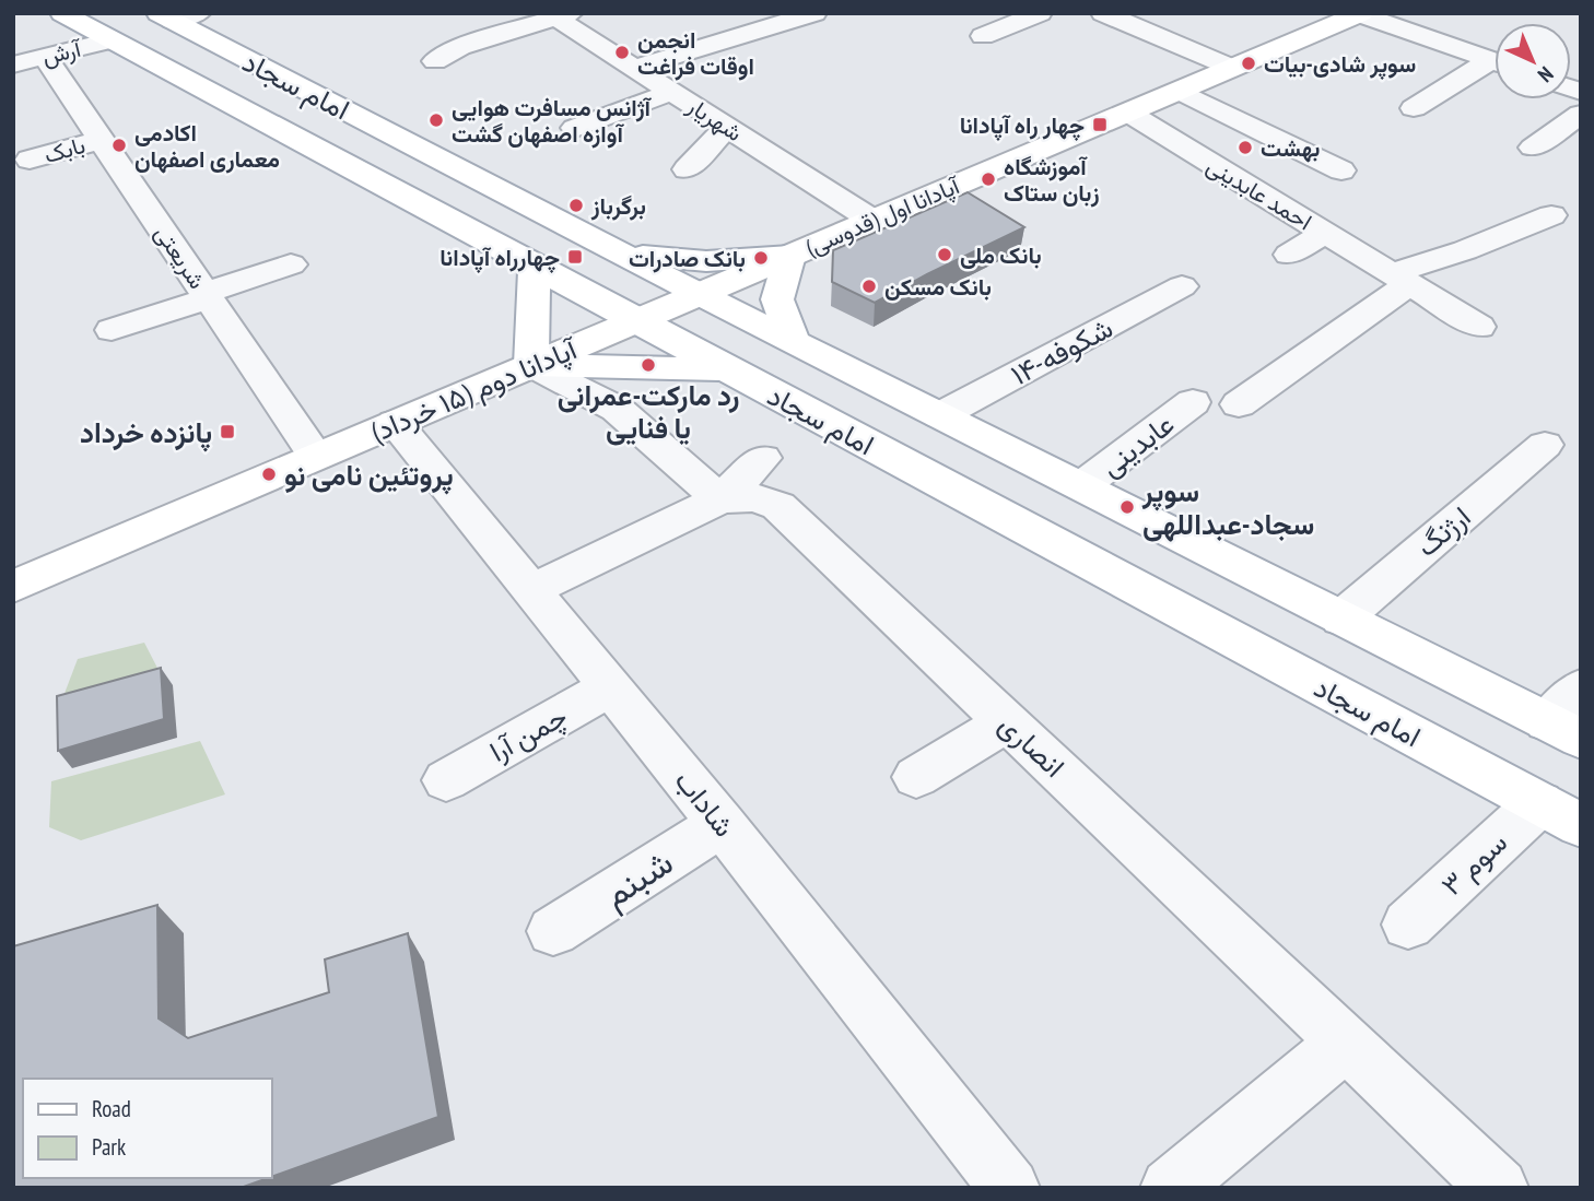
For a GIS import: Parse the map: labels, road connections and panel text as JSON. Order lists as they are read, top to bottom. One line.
{"streets":{"main road":["امام سجاد","آپادانا اول (قدوسی)","آپادانا دوم (۱۵ خرداد)"],"street":["آرش","شهریار","بابک","احمد عابدینی","شریعتی","۱۴-شکوفه","عابدینی","ارژنگ","چمن آرا","انصاری","شاداب","سوم ۳","شبنم"]},"crossings":[["آرش","امام سجاد"],["آرش","شریعتی"],["امام سجاد","آپادانا اول (قدوسی)"],["امام سجاد","۱۴-شکوفه"],["امام سجاد","آپادانا دوم (۱۵ خرداد)"],["امام سجاد","عابدینی"],["امام سجاد","ارژنگ"],["امام سجاد","سوم ۳"],["شهریار","آپادانا اول (قدوسی)"],["بابک","شریعتی"],["احمد عابدینی","آپادانا اول (قدوسی)"],["شریعتی","آپادانا دوم (۱۵ خرداد)"],["آپادانا دوم (۱۵ خرداد)","شاداب"],["چمن آرا","شاداب"],["شاداب","شبنم"]],"places":{"other":["انجمن اوقات فراغت","سوپر شادی-بیات","آژانس مسافرت هوایی آوازه اصفهان گشت","اکادمی معماری اصفهان","بهشت","آموزشگاه زبان ستاک","برگرباز","بانک ملی","بانک صادرات","بانک مسکن","رد مارکت-عمرانی یا فنایی","پروتئین نامی نو","سوپر سجاد-عبداللهی"],"transit":["چهار راه آپادانا","چهارراه آپادانا","پانزده خرداد"]},"legend":["Road","Park"],"north":"bottom right"}
